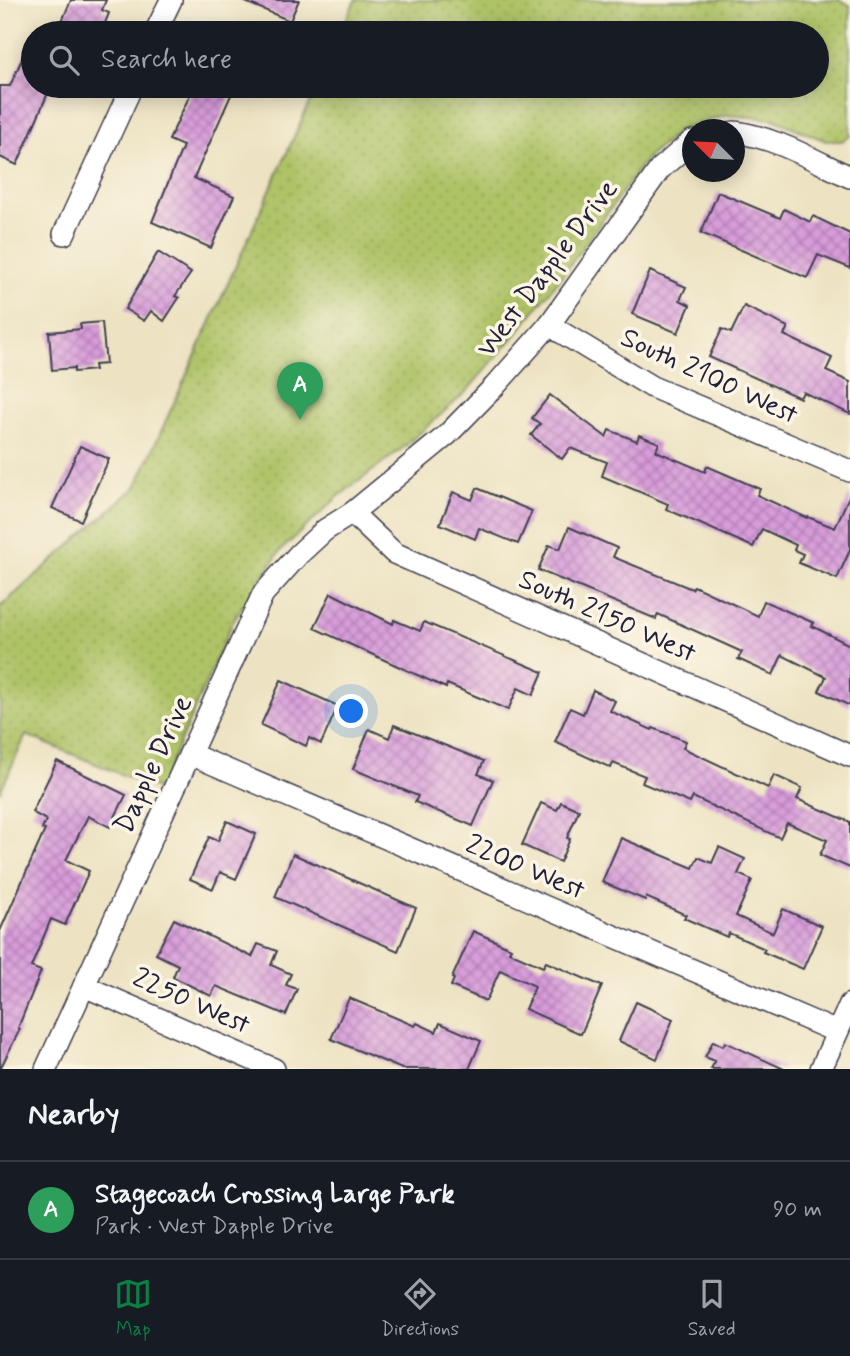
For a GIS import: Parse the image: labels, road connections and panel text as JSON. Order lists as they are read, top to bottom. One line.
{"streets":{"street":["West Dapple Drive","South 2100 West","South 2150 West","Dapple Drive","2200 West","2250 West"]},"crossings":[["West Dapple Drive","South 2100 West"],["West Dapple Drive","South 2150 West"],["West Dapple Drive","Dapple Drive"],["South 2150 West","Dapple Drive"],["Dapple Drive","2200 West"],["Dapple Drive","2250 West"]],"north":"top left","page":{"search":"Search here","pins":"A","heading":"Nearby","list":[{"mark":"A","name":"Stagecoach Crossing Large Park","note":"Park · West Dapple Drive","value":"90 m"}],"nav":["Map","Directions","Saved"]}}
